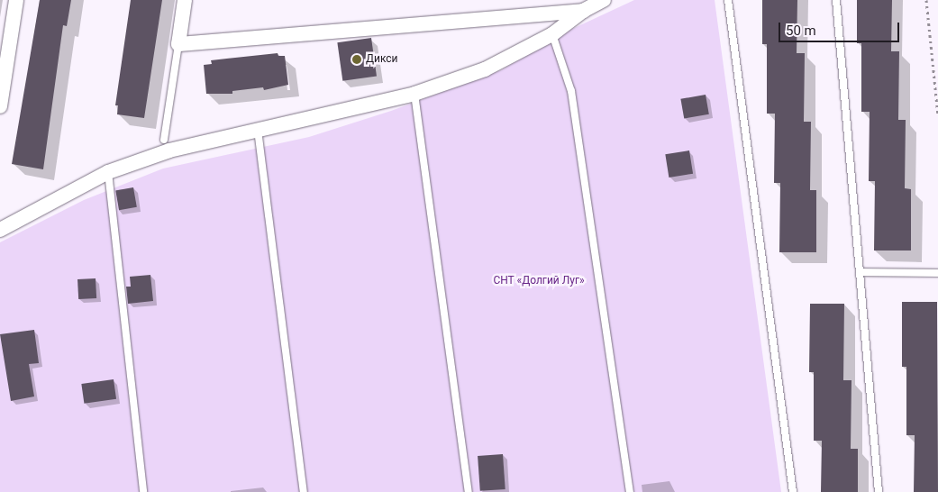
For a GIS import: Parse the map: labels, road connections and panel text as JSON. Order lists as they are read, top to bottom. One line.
{"parks":["СНТ «Долгий Луг»"],"places":["Дикси"],"scale_bar":"50 m"}
